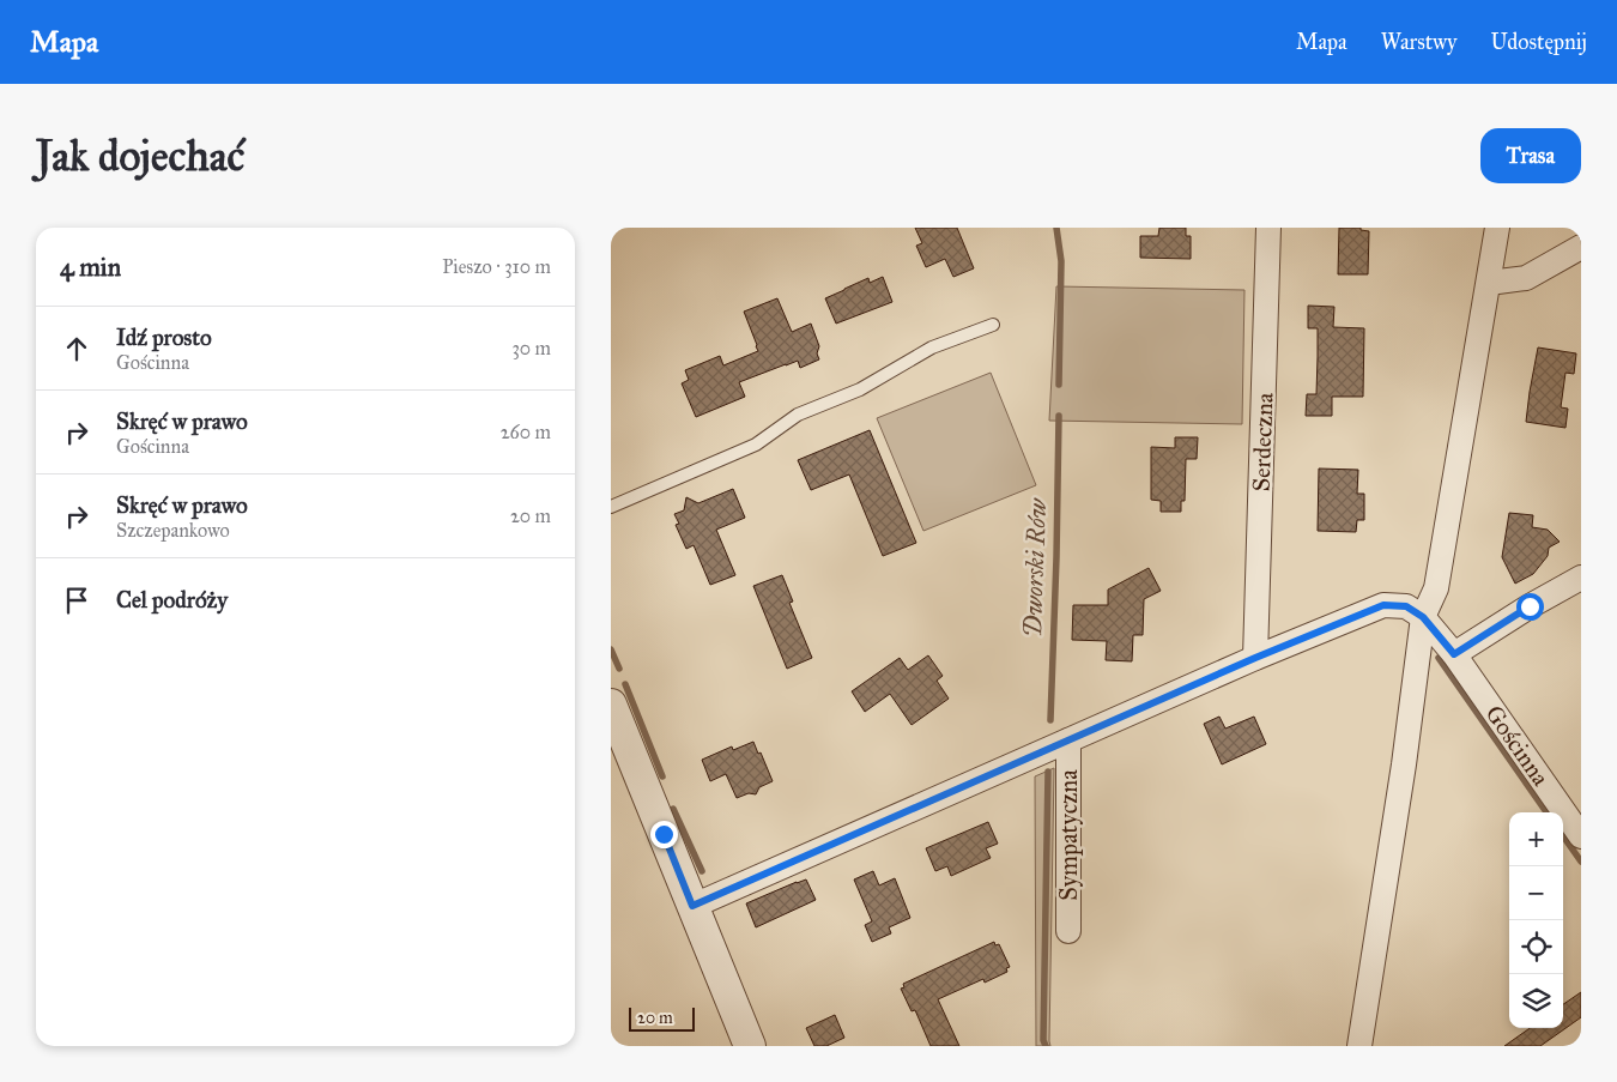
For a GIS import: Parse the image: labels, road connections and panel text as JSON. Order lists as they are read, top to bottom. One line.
{"streets":{"street":["Serdeczna","Gościnna","Sympatyczna"]},"crossings":[["Serdeczna","Gościnna"],["Gościnna","Sympatyczna"]],"water":["Dworski Rów"],"scale_bar":"20 m","page":{"header":"Mapa","nav":["Mapa","Warstwy","Udostępnij"],"buttons":"Trasa","title":"Jak dojechać","heading":["4 min","Pieszo · 310 m"],"list":[["Idź prosto","Gościnna","30 m"],["Skręć w prawo","Gościnna","260 m"],["Skręć w prawo","Szczepankowo","20 m"],"Cel podróży"],"map_buttons":["+","−"],"scale":"20 m"}}
